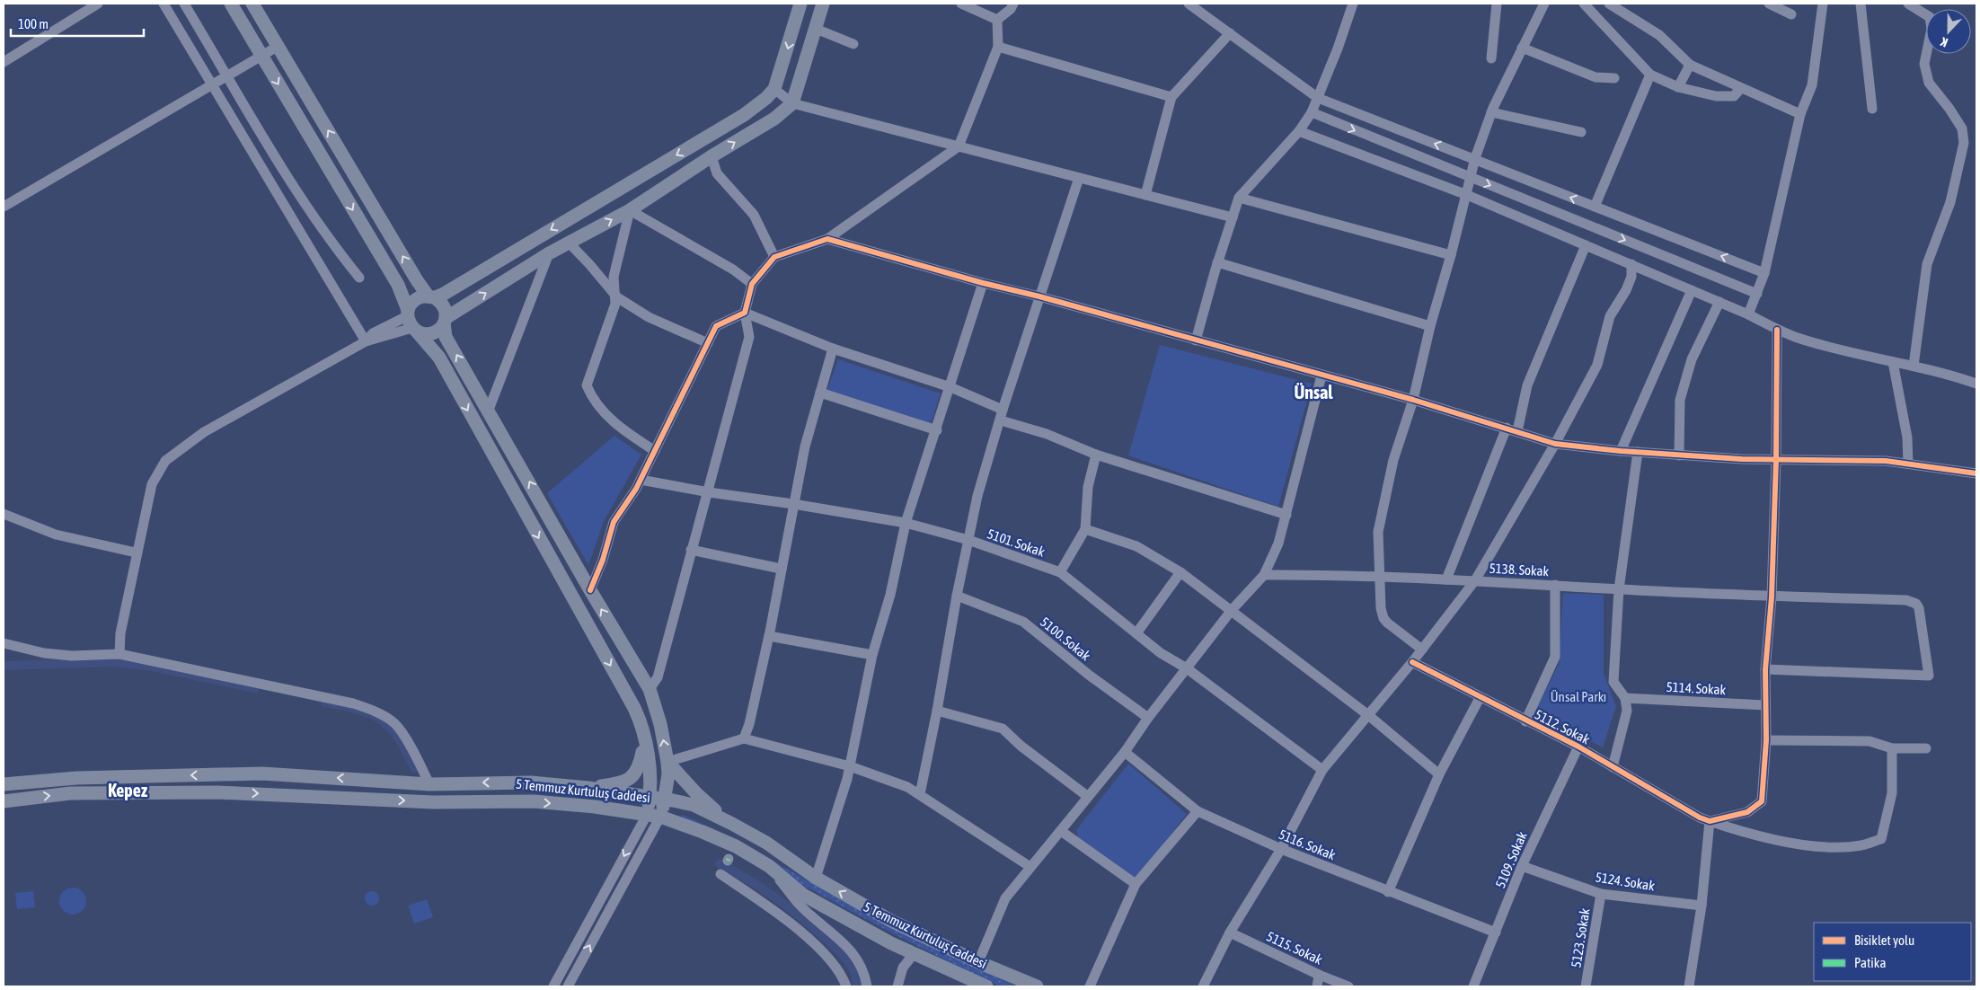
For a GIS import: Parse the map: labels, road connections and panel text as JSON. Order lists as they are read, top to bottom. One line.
{"streets":{"main road":["5 Temmuz Kurtuluş Caddesi"],"street":["5101. Sokak","5138. Sokak","5100. Sokak","5114. Sokak","5112. Sokak","5116. Sokak","5109. Sokak","5124. Sokak","5123. Sokak","5115. Sokak"]},"crossings":[["5112. Sokak","5109. Sokak"],["5116. Sokak","5109. Sokak"],["5109. Sokak","5124. Sokak"],["5124. Sokak","5123. Sokak"]],"districts":["Ünsal","Kepez"],"parks":["Ünsal Parkı"],"legend":["Bisiklet yolu","Patika"],"scale_bar":"100 m","north":"bottom"}
